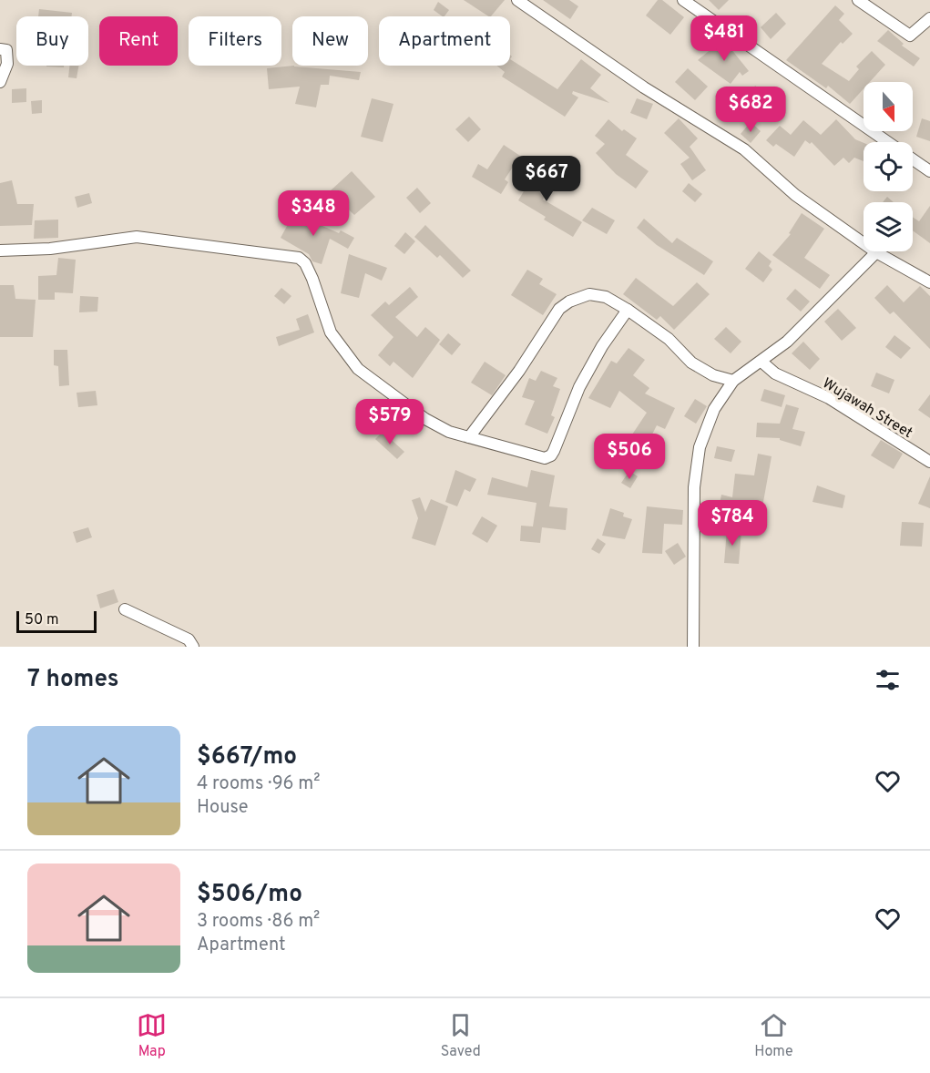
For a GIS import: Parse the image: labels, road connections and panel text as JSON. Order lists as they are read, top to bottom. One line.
{"streets":{"street":["Wujawah Street"]},"scale_bar":"50 m","north":"bottom","page":{"price":["$481","$682","$667","$348","$579","$506","$784"],"chip":["Buy","Rent","Filters","New","Apartment"],"scale":"50 m","heading":"7 homes","list":[{"name":"$667/mo","note":"4 rooms · 96 m² · House"},{"name":"$506/mo","note":"3 rooms · 86 m² · Apartment"}],"tabs":["Map","Saved","Home"]}}
